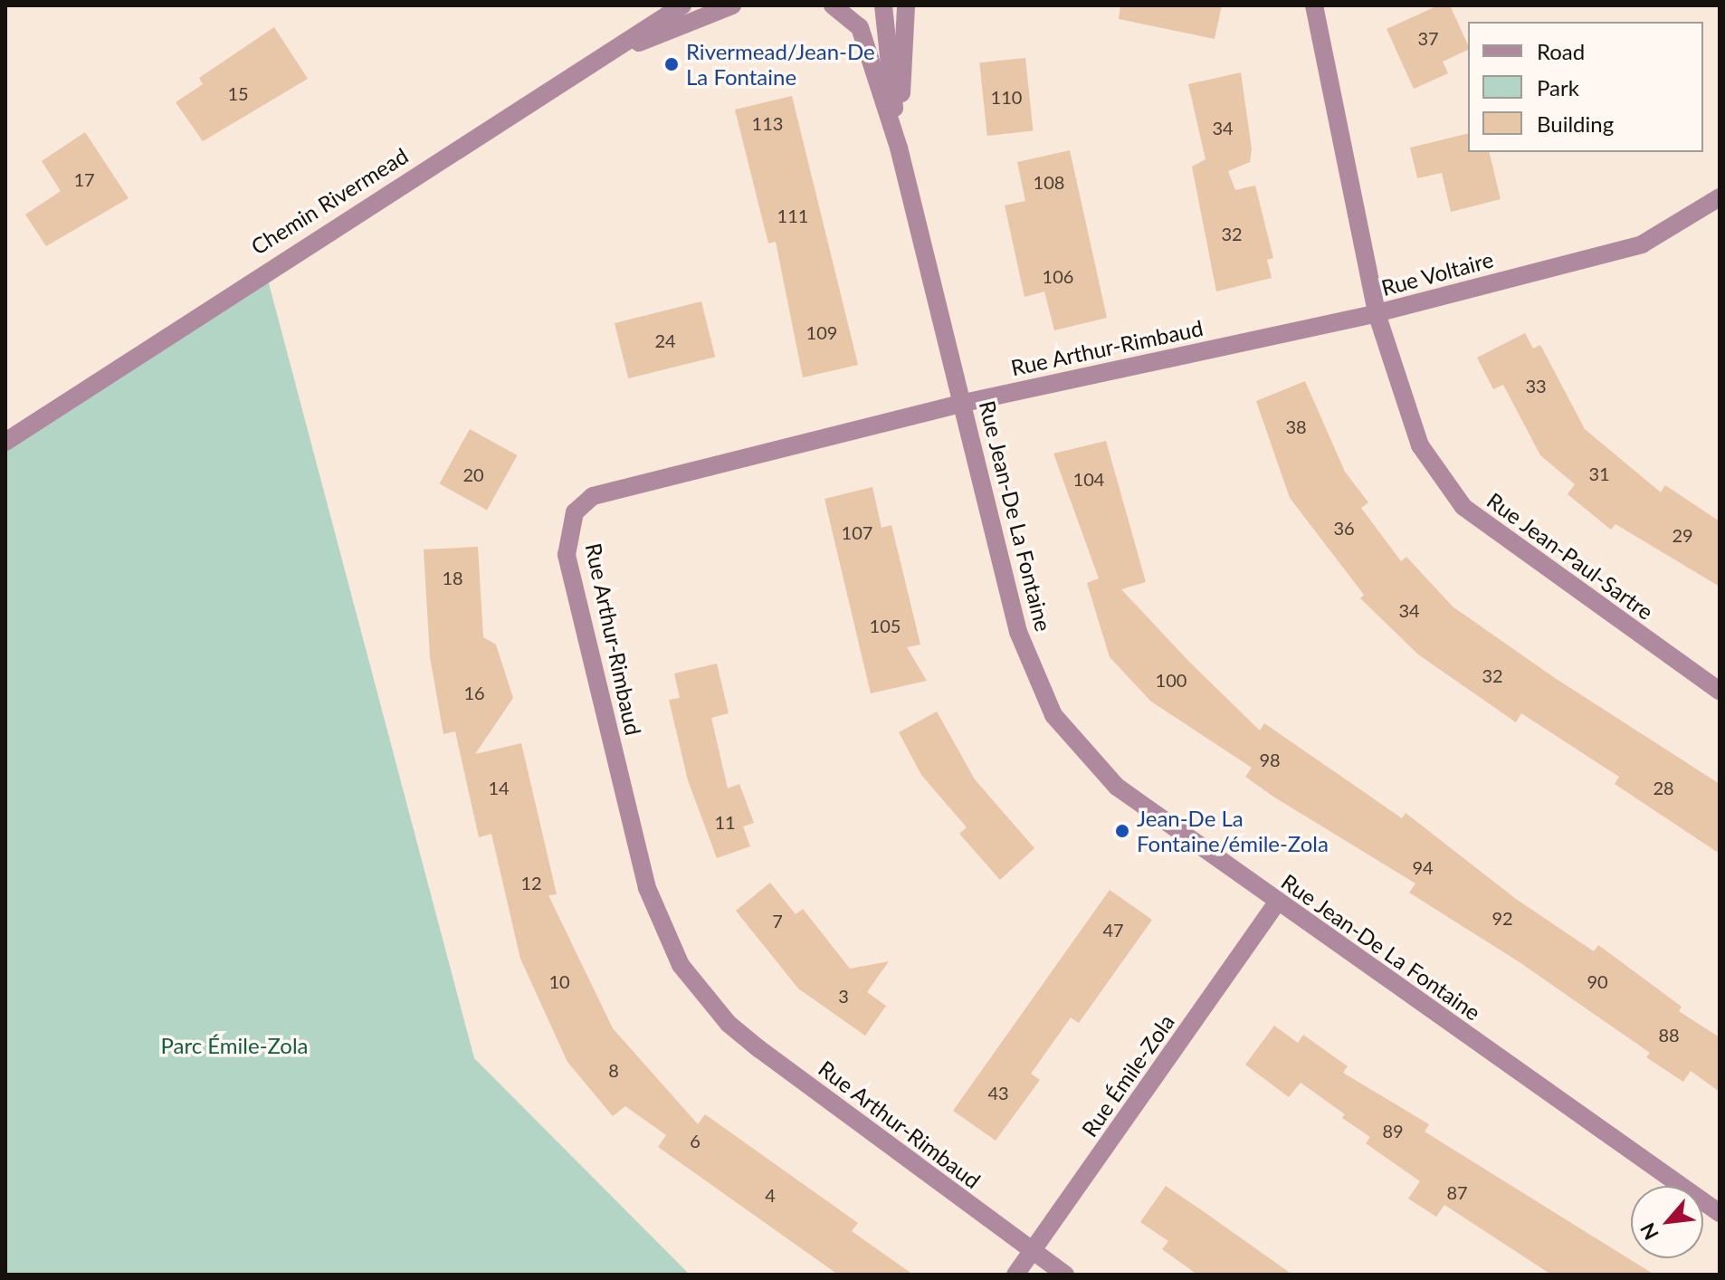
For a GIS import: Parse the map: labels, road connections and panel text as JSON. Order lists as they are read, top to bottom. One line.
{"streets":{"street":["Chemin Rivermead","Rue Voltaire","Rue Arthur-Rimbaud","Rue Jean-De La Fontaine","Rue Jean-Paul-Sartre","Rue Émile-Zola"]},"crossings":[["Rue Voltaire","Rue Arthur-Rimbaud"],["Rue Voltaire","Rue Jean-Paul-Sartre"],["Rue Arthur-Rimbaud","Rue Jean-De La Fontaine"],["Rue Arthur-Rimbaud","Rue Jean-Paul-Sartre"],["Rue Arthur-Rimbaud","Rue Émile-Zola"],["Rue Jean-De La Fontaine","Rue Émile-Zola"]],"parks":["Parc Émile-Zola"],"places":["Rivermead/Jean-De La Fontaine","Jean-De La Fontaine/émile-Zola"],"house_numbers":["37","15","110","113","34","17","108","111","32","106","109","24","33","38","31","20","104","36","107","29","18","34","105","32","100","16","98","14","28","11","94","12","92","7","47","10","90","3","88","8","43","89","6","87","4"],"legend":["Road","Park","Building"],"north":"bottom left"}
